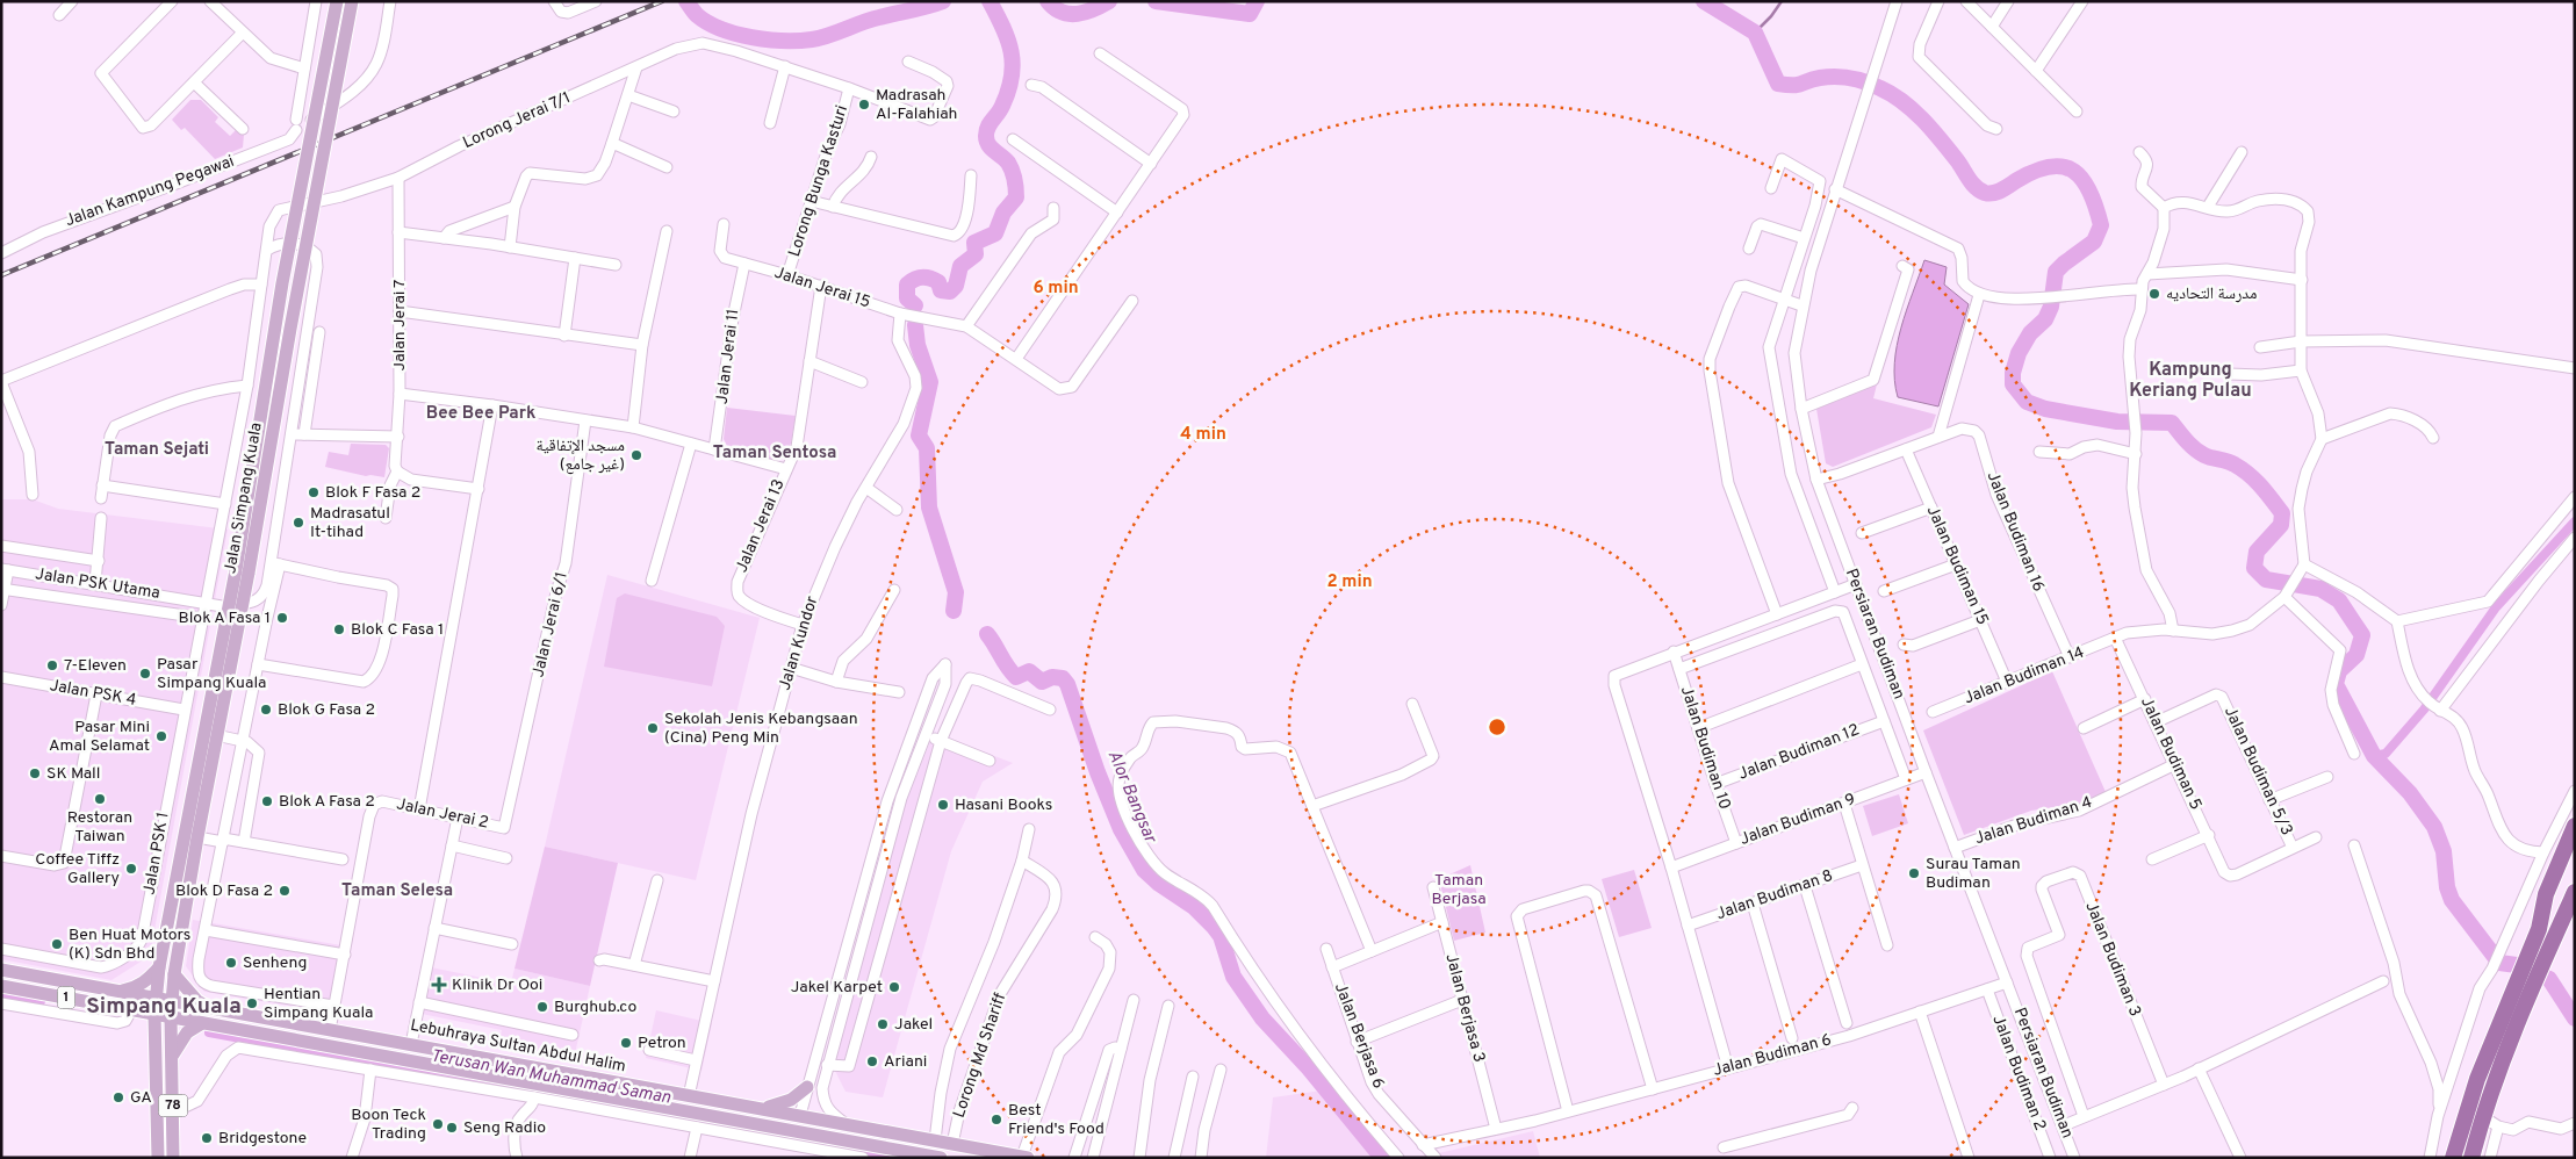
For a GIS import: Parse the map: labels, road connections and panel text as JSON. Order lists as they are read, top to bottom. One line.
{"streets":{"main road":["Jalan Simpang Kuala","1","Lebuhraya Sultan Abdul Halim","78"],"street":["Lorong Jerai 7/1","Lorong Bunga Kasturi","Jalan Kampung Pegawai","Jalan Jerai 15","Jalan Jerai 7","Jalan Jerai 11","Jalan Jerai 13","Jalan Budiman 16","Jalan Budiman 15","Jalan PSK Utama","Jalan Jerai 6/1","Persiaran Budiman","Jalan Kundor","Jalan Budiman 14","Jalan PSK 4","Jalan Budiman 10","Jalan Budiman 12","Jalan Budiman 5","Jalan Budiman 5/3","Jalan Jerai 2","Jalan Budiman 9","Jalan Budiman 4","Jalan PSK 1","Jalan Budiman 8","Jalan Budiman 3","Jalan Berjasa 3","Jalan Berjasa 6","Lorong Md Shariff","Jalan Budiman 6","Jalan Budiman 2"]},"crossings":[["Lorong Jerai 7/1","Lorong Bunga Kasturi"],["Lorong Jerai 7/1","Jalan Jerai 7"],["Lorong Jerai 7/1","Jalan PSK 1"],["Lorong Bunga Kasturi","Jalan Jerai 15"],["Jalan Jerai 15","Jalan Jerai 11"],["Jalan Jerai 15","Jalan Jerai 13"],["Jalan Jerai 15","Jalan Kundor"],["Jalan Simpang Kuala","Jalan PSK Utama"],["Jalan Simpang Kuala","Lebuhraya Sultan Abdul Halim"],["Jalan Simpang Kuala","78"],["Jalan Jerai 13","Jalan Kundor"],["Jalan Budiman 16","Jalan Budiman 15"],["Jalan Budiman 16","Persiaran Budiman"],["Jalan Budiman 16","Jalan Budiman 14"],["Jalan Budiman 15","Jalan Budiman 14"],["Jalan PSK Utama","Jalan PSK 1"],["Jalan Jerai 6/1","Jalan Jerai 2"],["Persiaran Budiman","Jalan Budiman 9"],["Persiaran Budiman","Jalan Budiman 4"],["Persiaran Budiman","Jalan Budiman 6"],["Jalan Kundor","Lebuhraya Sultan Abdul Halim"],["Jalan Budiman 14","Jalan Budiman 5"],["Jalan PSK 4","Jalan PSK 1"],["Jalan Budiman 10","Jalan Budiman 12"],["Jalan Budiman 10","Jalan Budiman 9"],["Jalan Budiman 5","Jalan Budiman 5/3"],["Jalan Budiman 5","Jalan Budiman 4"],["Jalan Berjasa 3","Jalan Budiman 6"],["Jalan Berjasa 6","Jalan Budiman 6"],["Lebuhraya Sultan Abdul Halim","Lorong Md Shariff"],["Lebuhraya Sultan Abdul Halim","78"],["Jalan Budiman 6","Jalan Budiman 2"]],"districts":["Kampung Keriang Pulau","Bee Bee Park","Taman Sejati","Taman Sentosa","Taman Selesa","Simpang Kuala"],"water":["Alor Bangsar","Terusan Wan Muhammad Saman"],"parks":["Taman Berjasa"],"places":{"other":["Madrasah Al-Falahiah","مدرسة التحاديه","مسجد الإتفاقية (غير جامع)","Blok F Fasa 2","Madrasatul It-tihad","Blok A Fasa 1","Blok C Fasa 1","7-Eleven","Pasar Simpang Kuala","Blok G Fasa 2","Sekolah Jenis Kebangsaan (Cina) Peng Min","Pasar Mini Amal Selamat","SK Mall","Restoran Taiwan","Blok A Fasa 2","Hasani Books","Coffee Tiffz Gallery","Surau Taman Budiman","Blok D Fasa 2","Ben Huat Motors (K) Sdn Bhd","Senheng","Jakel Karpet","Hentian Simpang Kuala","Burghub.co","Jakel","Petron","Ariani","GA","Best Friend's Food","Boon Teck Trading","Seng Radio","Bridgestone"],"health":["Klinik Dr Ooi"]},"rings":["6 min","4 min","2 min"]}
